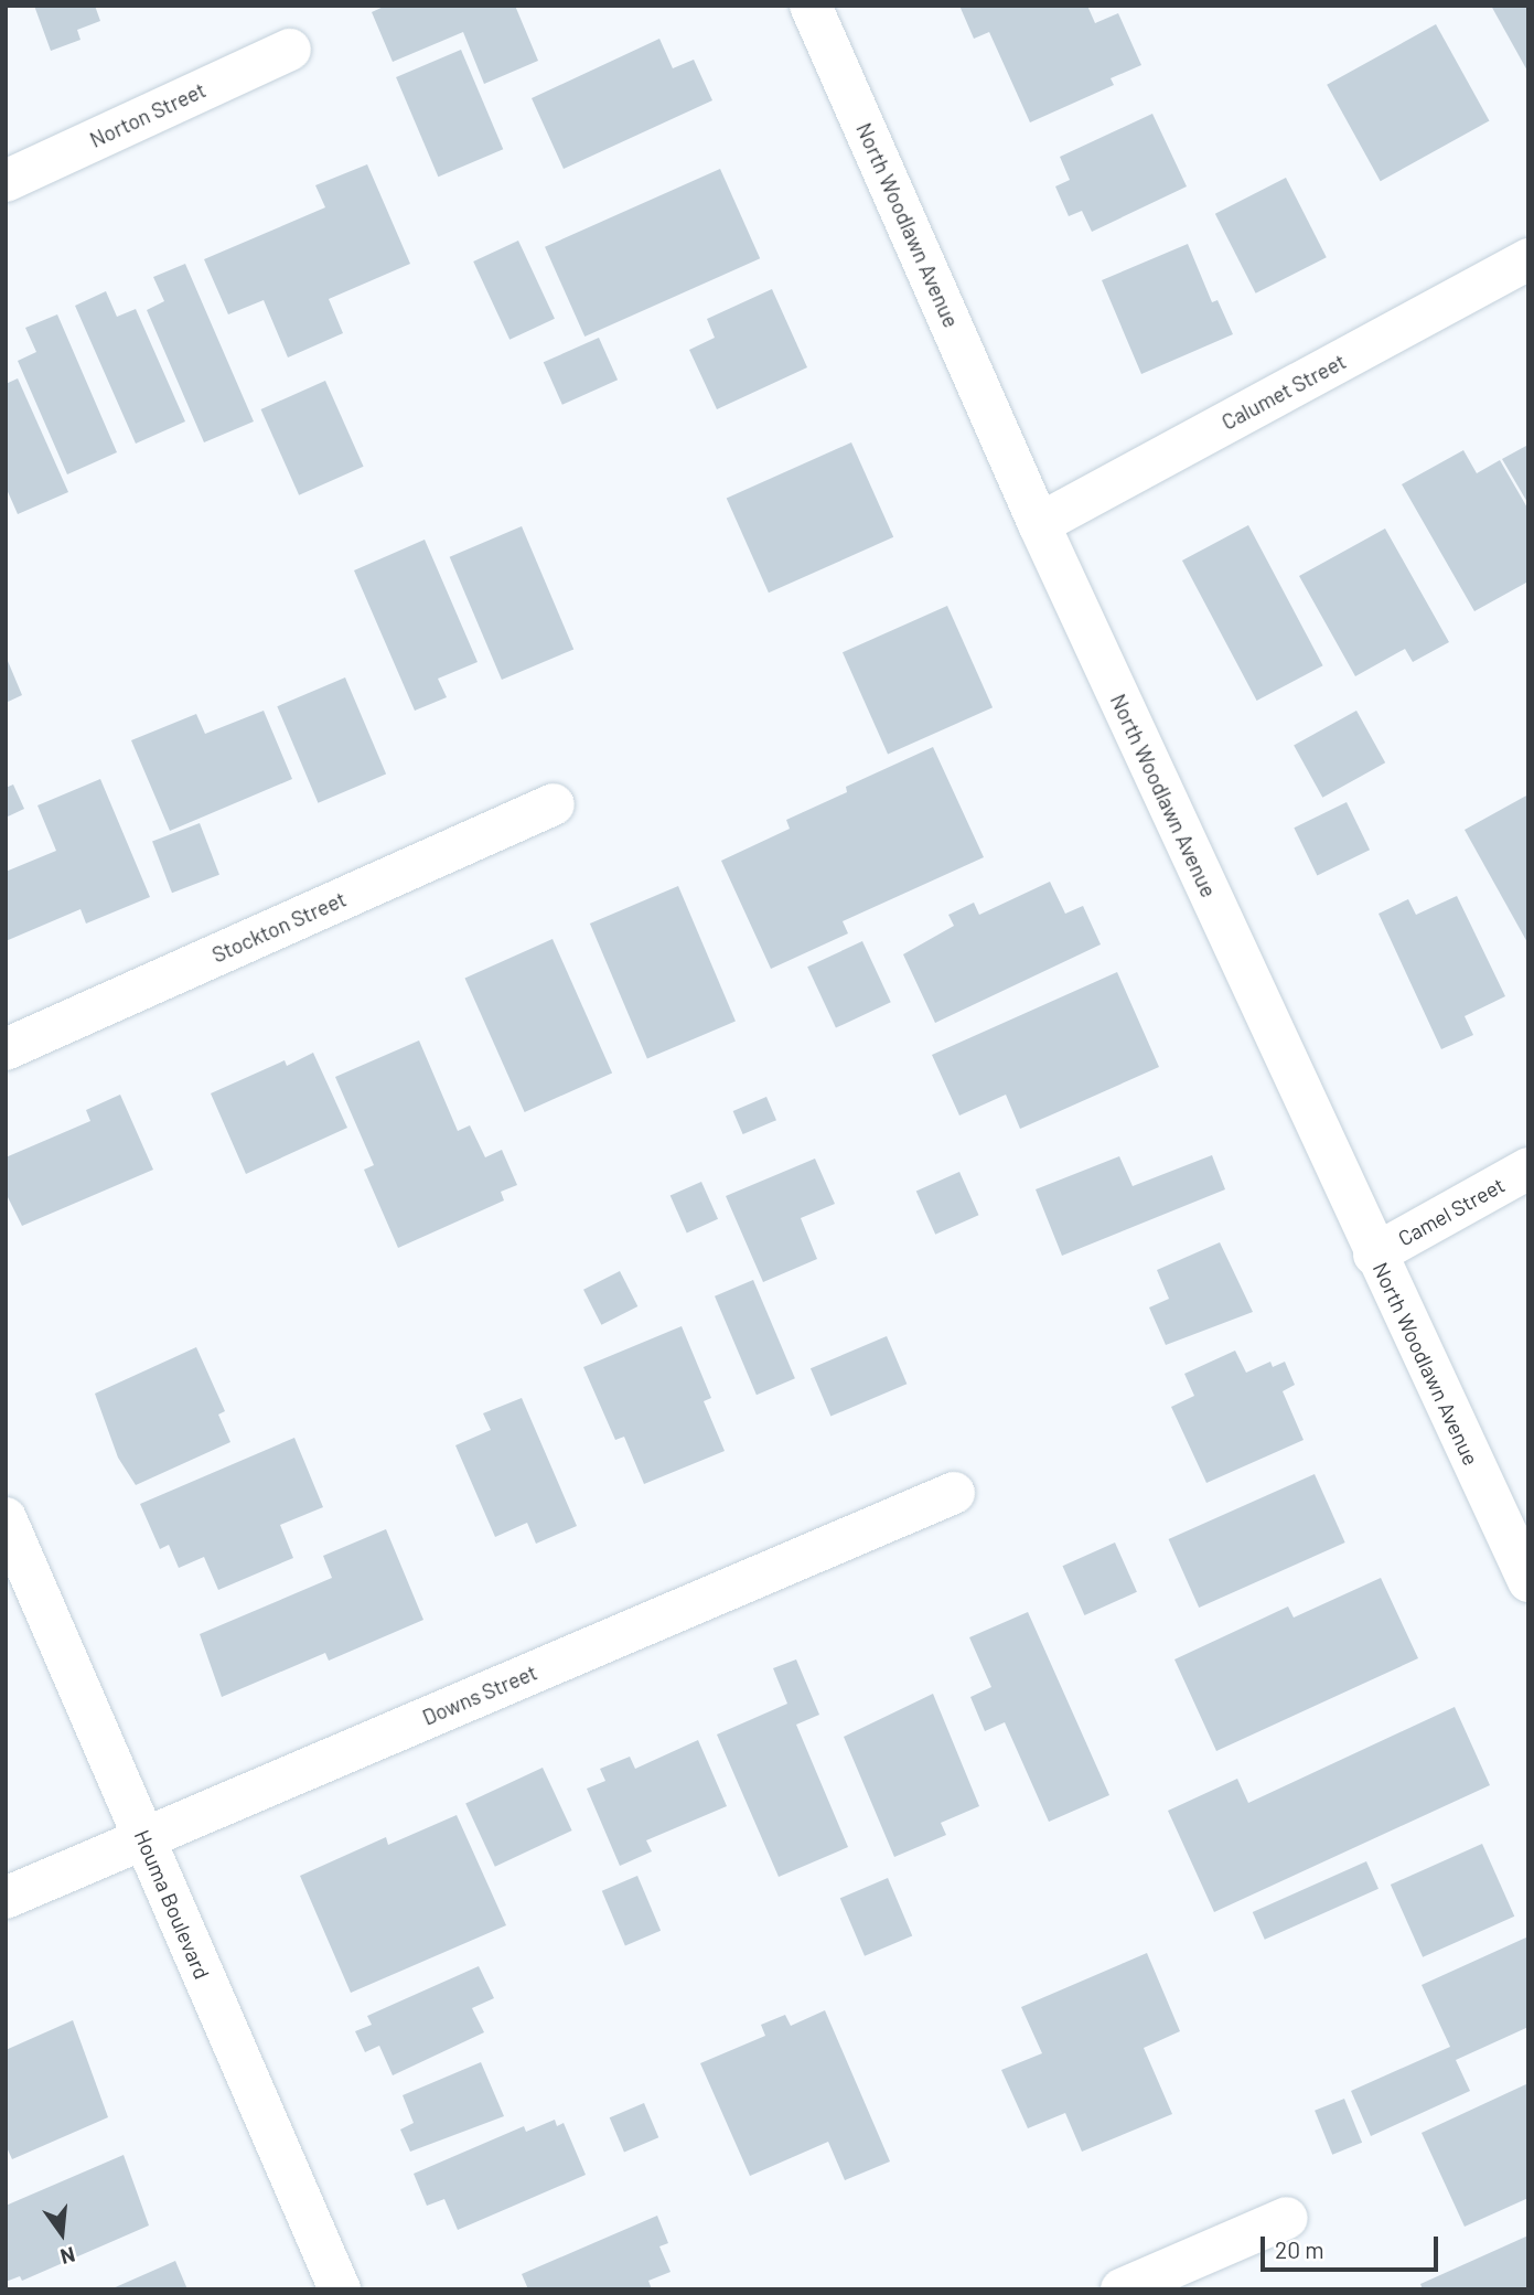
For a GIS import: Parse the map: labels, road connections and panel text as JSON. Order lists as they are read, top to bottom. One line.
{"streets":{"street":["Norton Street","North Woodlawn Avenue","Calumet Street","Stockton Street","Camel Street","Downs Street","Houma Boulevard"]},"crossings":[["North Woodlawn Avenue","Calumet Street"],["North Woodlawn Avenue","Camel Street"],["Downs Street","Houma Boulevard"]],"scale_bar":"20 m","north":"bottom"}
